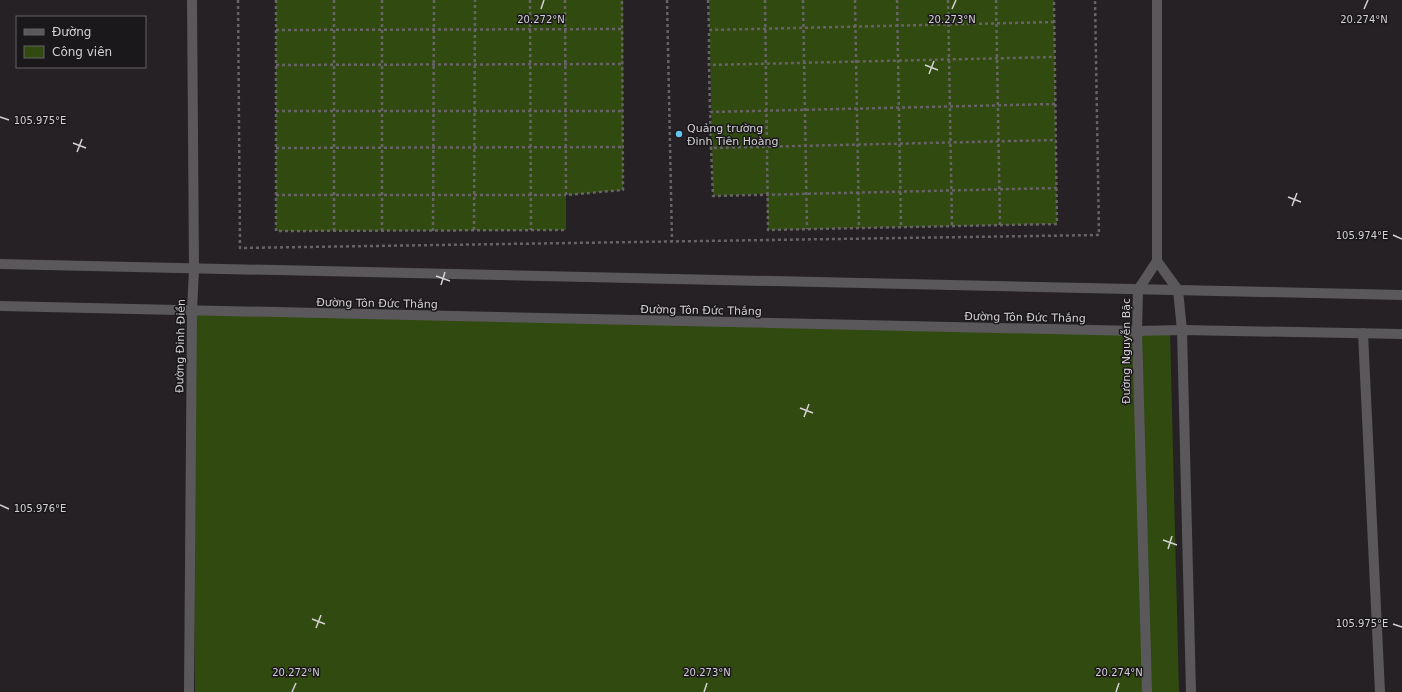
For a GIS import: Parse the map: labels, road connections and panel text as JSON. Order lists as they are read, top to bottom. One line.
{"streets":{"street":["Đường Tôn Đức Thắng","Đường Đinh Điền","Đường Nguyễn Bặc"]},"crossings":[["Đường Tôn Đức Thắng","Đường Đinh Điền"],["Đường Tôn Đức Thắng","Đường Nguyễn Bặc"]],"places":["Quảng trường Đinh Tiên Hoàng"],"legend":["Đường","Công viên"],"coordinates":["20.272°N","20.273°N","20.274°N","105.975°E","105.974°E","105.976°E"]}
